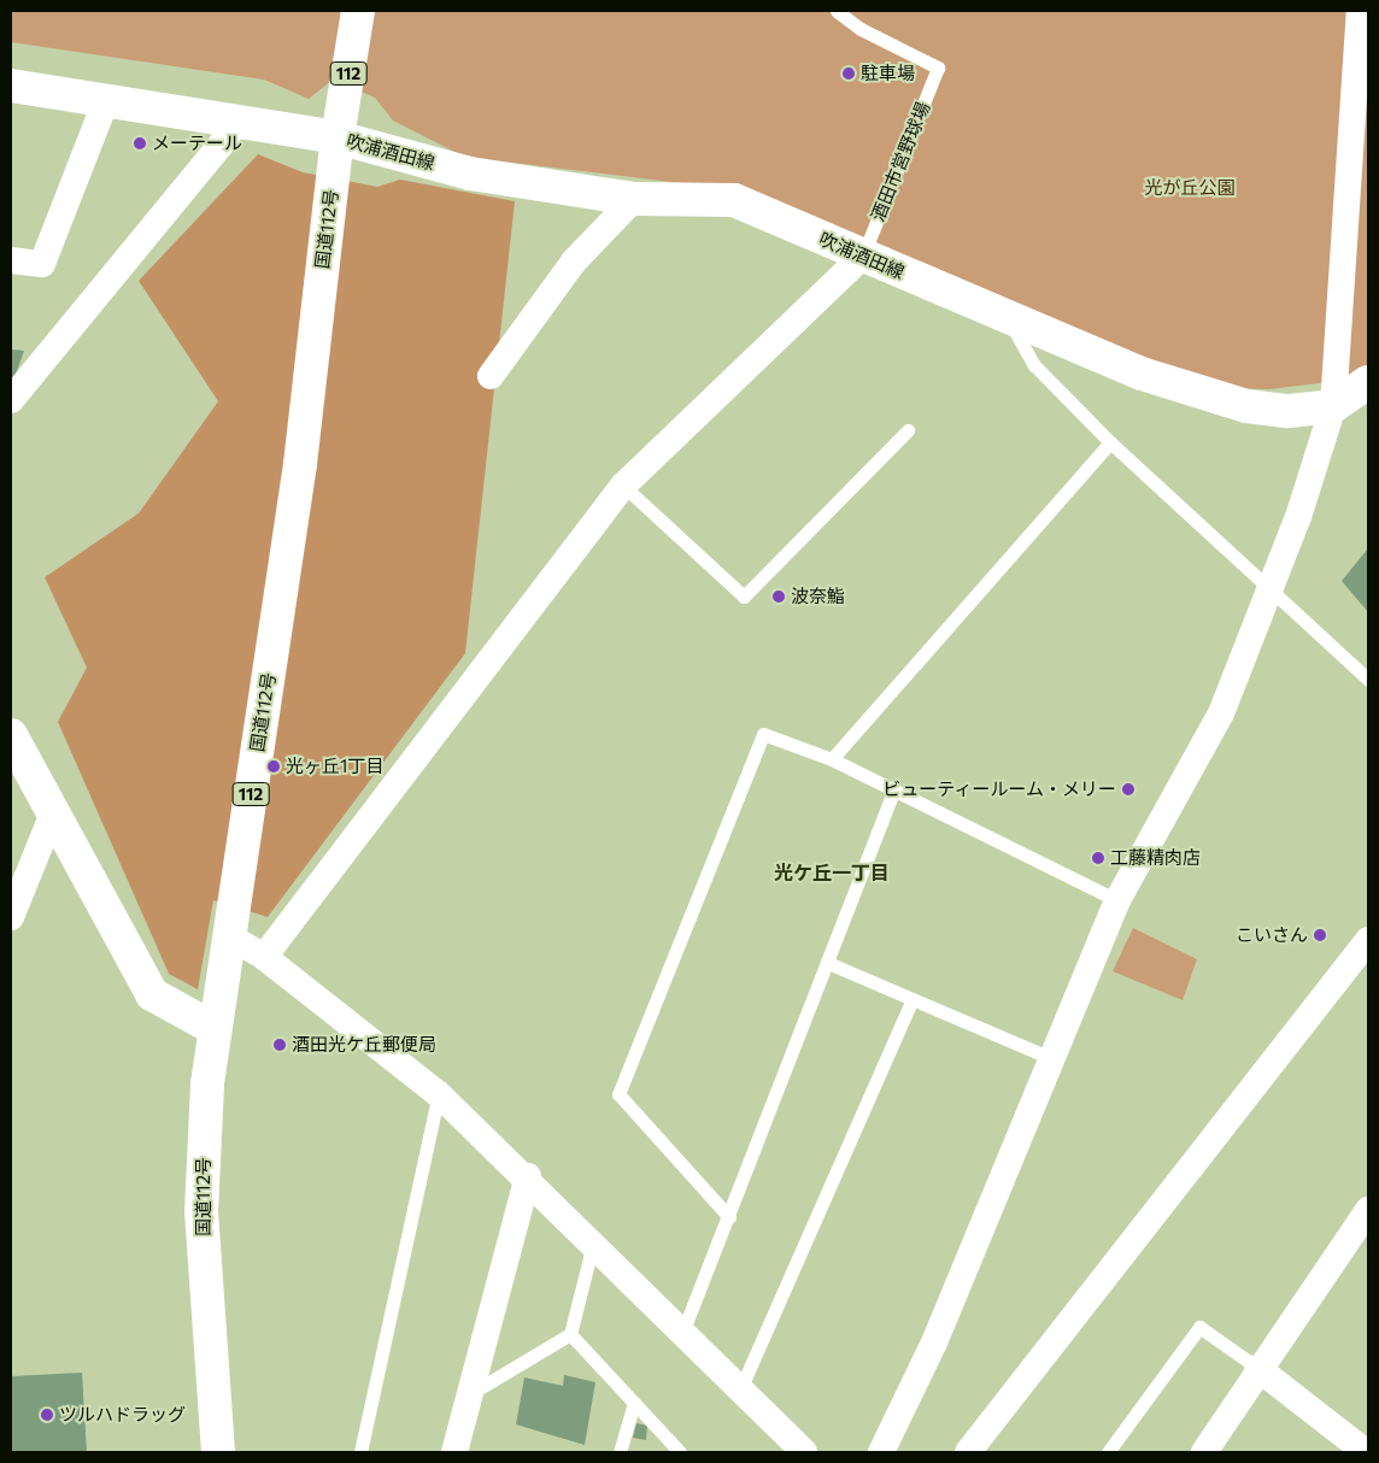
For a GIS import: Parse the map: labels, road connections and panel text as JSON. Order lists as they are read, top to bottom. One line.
{"streets":{"main road":["112","吹浦酒田線","国道112号"],"lane":["酒田市営野球場"]},"crossings":[["吹浦酒田線","酒田市営野球場"],["吹浦酒田線","国道112号"]],"districts":["光ケ丘一丁目"],"parks":["光が丘公園"],"places":["駐車場","メーテール","波奈鮨","光ヶ丘1丁目","ビューティールーム・メリー","工藤精肉店","こいさん","酒田光ケ丘郵便局","ツルハドラッグ"]}
